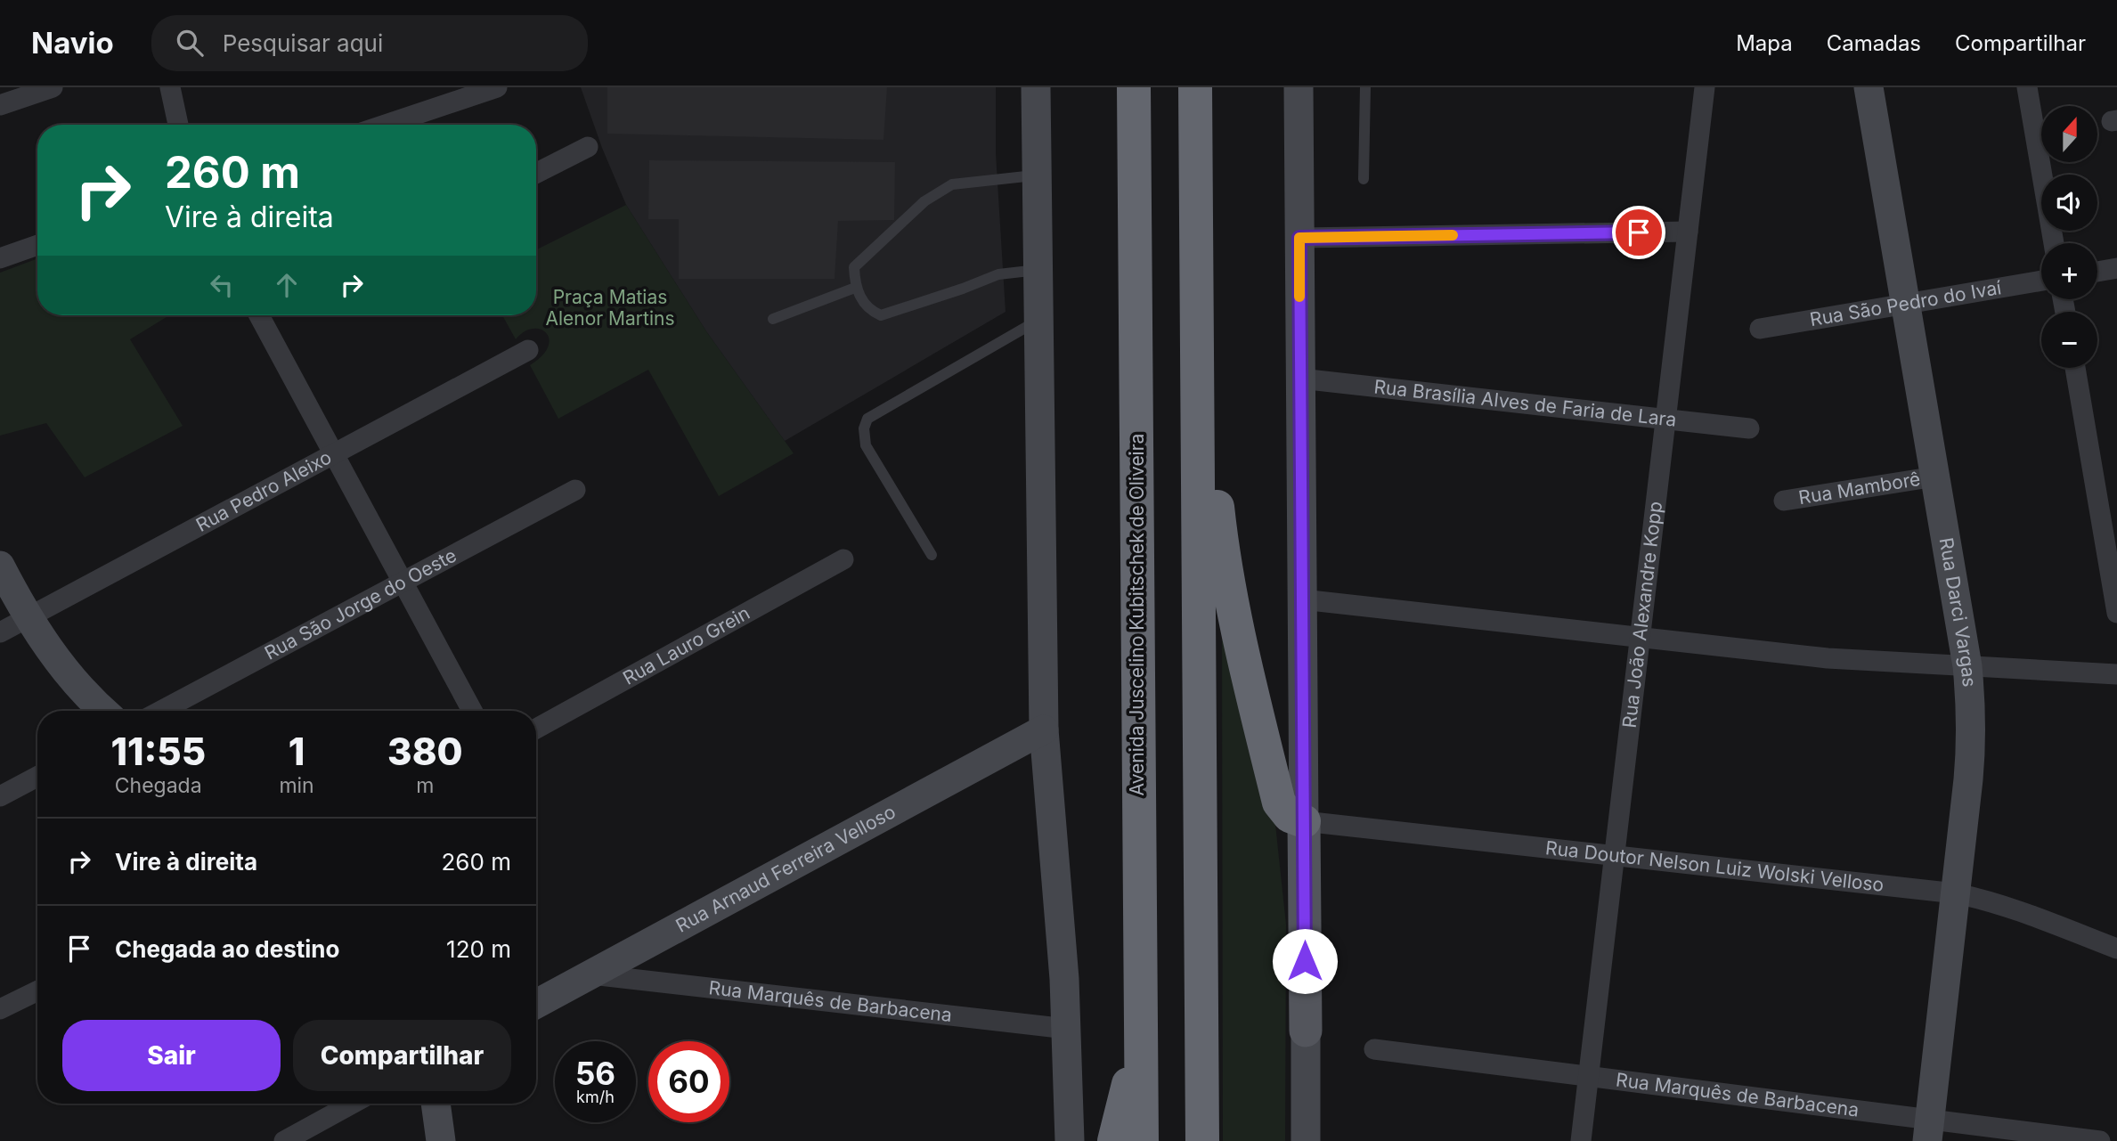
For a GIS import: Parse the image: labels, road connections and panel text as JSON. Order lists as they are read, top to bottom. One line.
{"streets":{"highway":["Avenida Juscelino Kubitschek de Oliveira"],"street":["Rua São Pedro do Ivaí","Rua Brasília Alves de Faria de Lara","Rua Mamborê","Rua Pedro Aleixo","Rua São Jorge do Oeste","Rua Darci Vargas","Rua João Alexandre Kopp","Rua Lauro Grein","Rua Doutor Nelson Luiz Wolski Velloso","Rua Arnaud Ferreira Velloso","Rua Marquês de Barbacena"]},"crossings":[["Rua São Pedro do Ivaí","Rua Darci Vargas"],["Rua Brasília Alves de Faria de Lara","Rua João Alexandre Kopp"],["Rua Mamborê","Rua Darci Vargas"],["Rua Darci Vargas","Rua Doutor Nelson Luiz Wolski Velloso"],["Rua Darci Vargas","Rua Marquês de Barbacena"],["Rua João Alexandre Kopp","Rua Doutor Nelson Luiz Wolski Velloso"],["Rua João Alexandre Kopp","Rua Marquês de Barbacena"],["Rua Arnaud Ferreira Velloso","Rua Marquês de Barbacena"]],"parks":["Praça Matias Alenor Martins"],"north":"top","page":{"header":"Navio","search":"Pesquisar aqui","nav":["Mapa","Camadas","Compartilhar"],"map_buttons":["+","−"],"turn":["260 m","Vire à direita"],"eta":["11:55","Chegada","1","min","380","m"],"list":[{"name":"Vire à direita","value":"260 m"},{"name":"Chegada ao destino","value":"120 m"}],"buttons":["Sair","Compartilhar"],"speed":"56 km/h","limit":"60"}}
